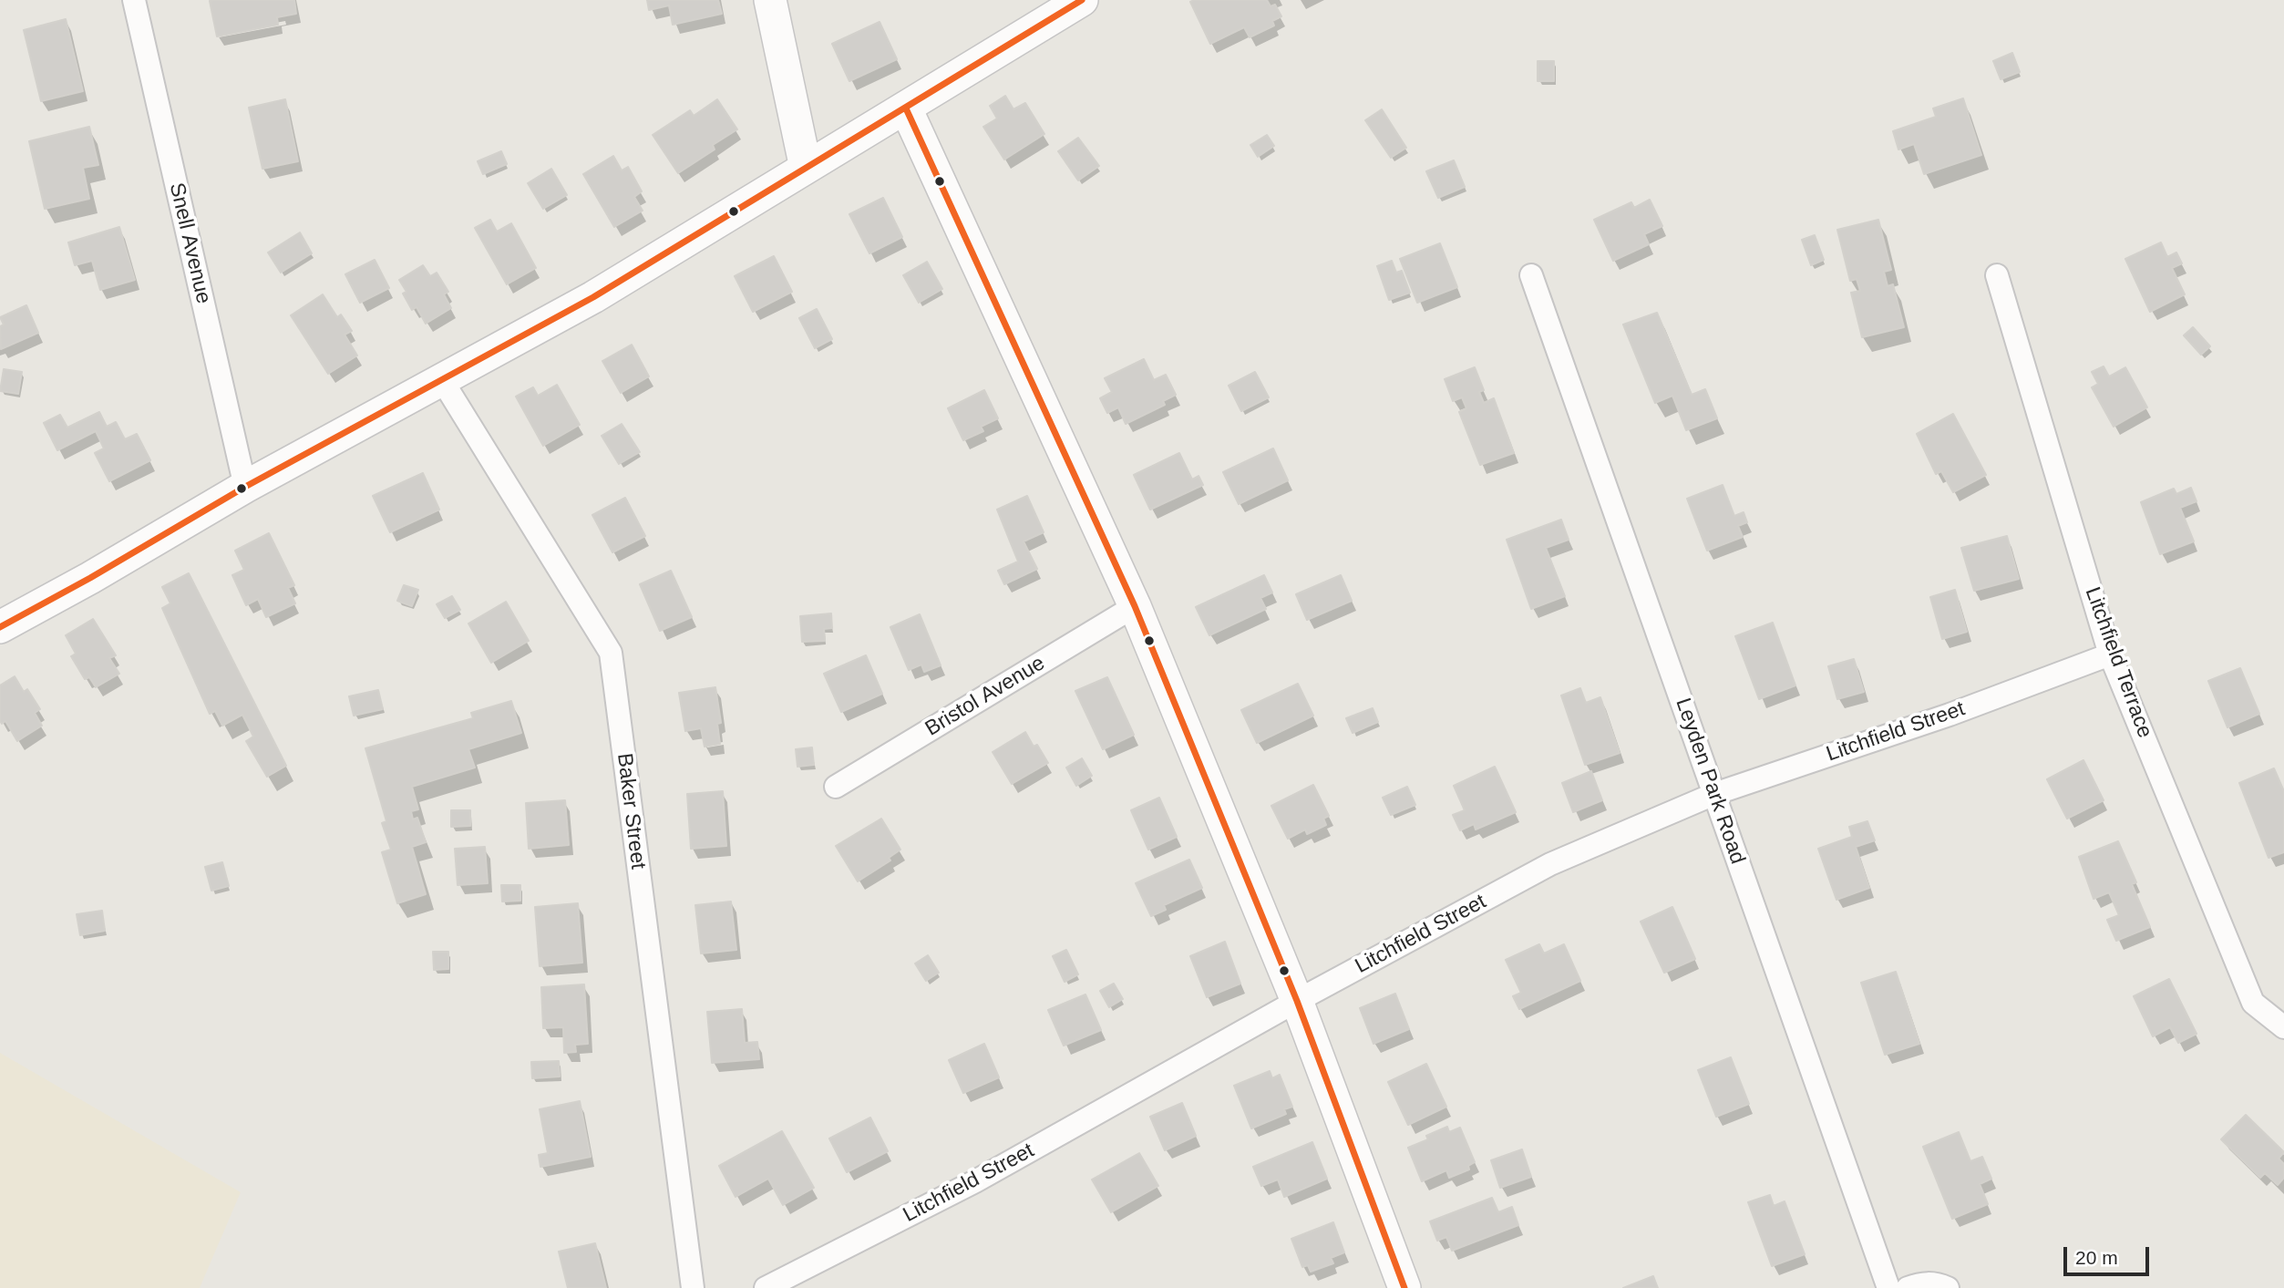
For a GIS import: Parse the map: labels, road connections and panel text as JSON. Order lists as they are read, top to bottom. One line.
{"streets":{"street":["Snell Avenue","Litchfield Terrace","Bristol Avenue","Litchfield Street","Leyden Park Road","Baker Street"]},"crossings":[["Litchfield Terrace","Litchfield Street"],["Litchfield Street","Leyden Park Road"]],"scale_bar":"20 m"}
